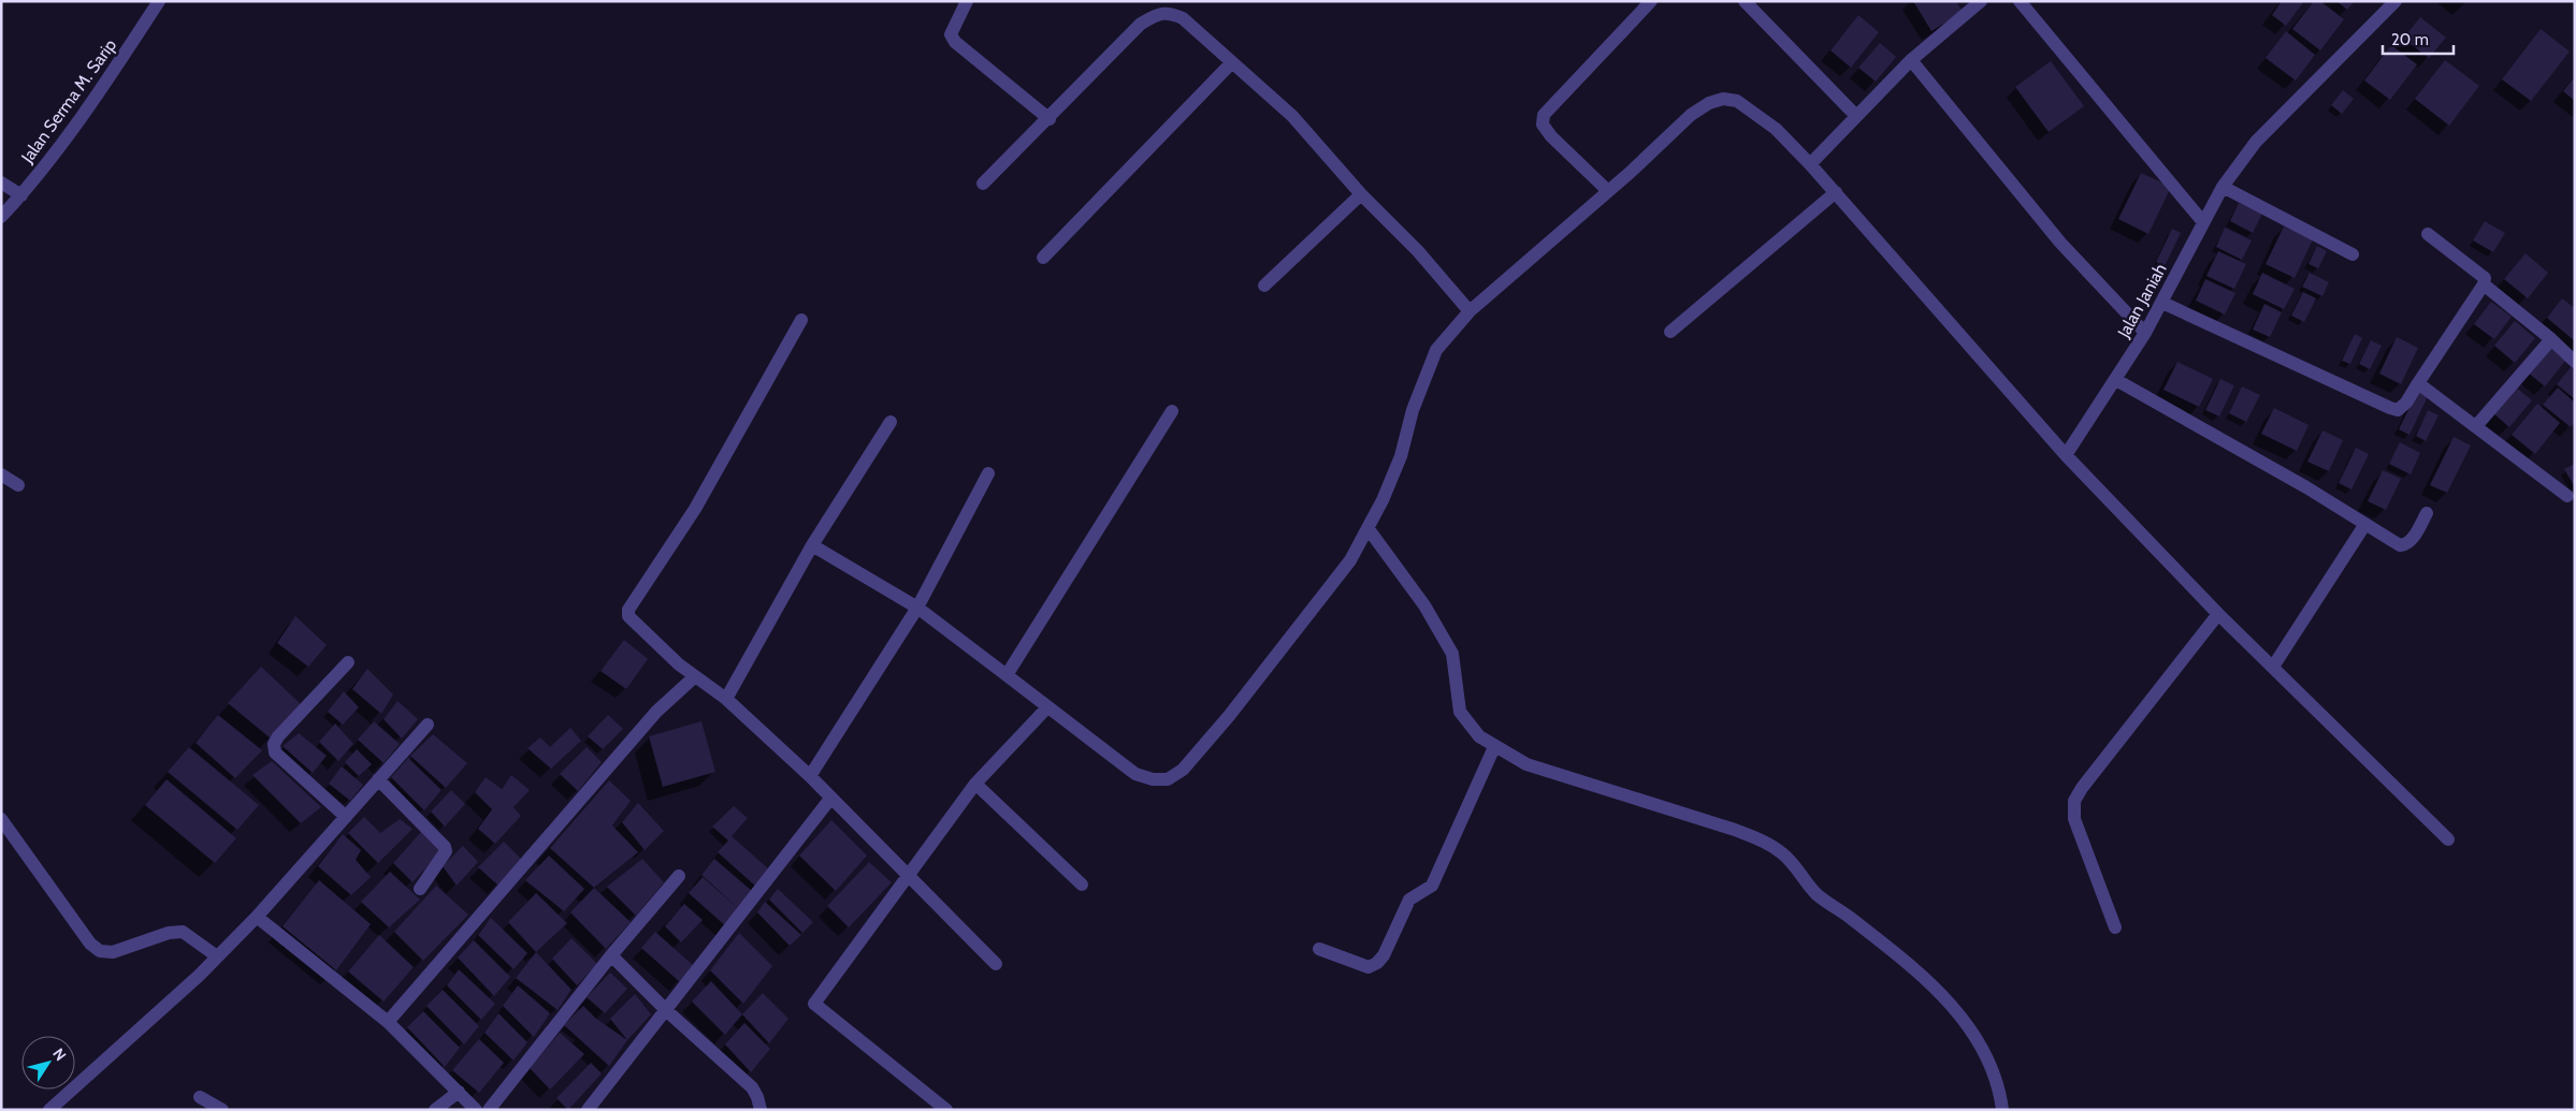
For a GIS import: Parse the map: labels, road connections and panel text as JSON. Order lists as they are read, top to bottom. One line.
{"streets":{"street":["Jalan Serma M. Sarip","Jalan Janiah"]},"scale_bar":"20 m","north":"top right"}
